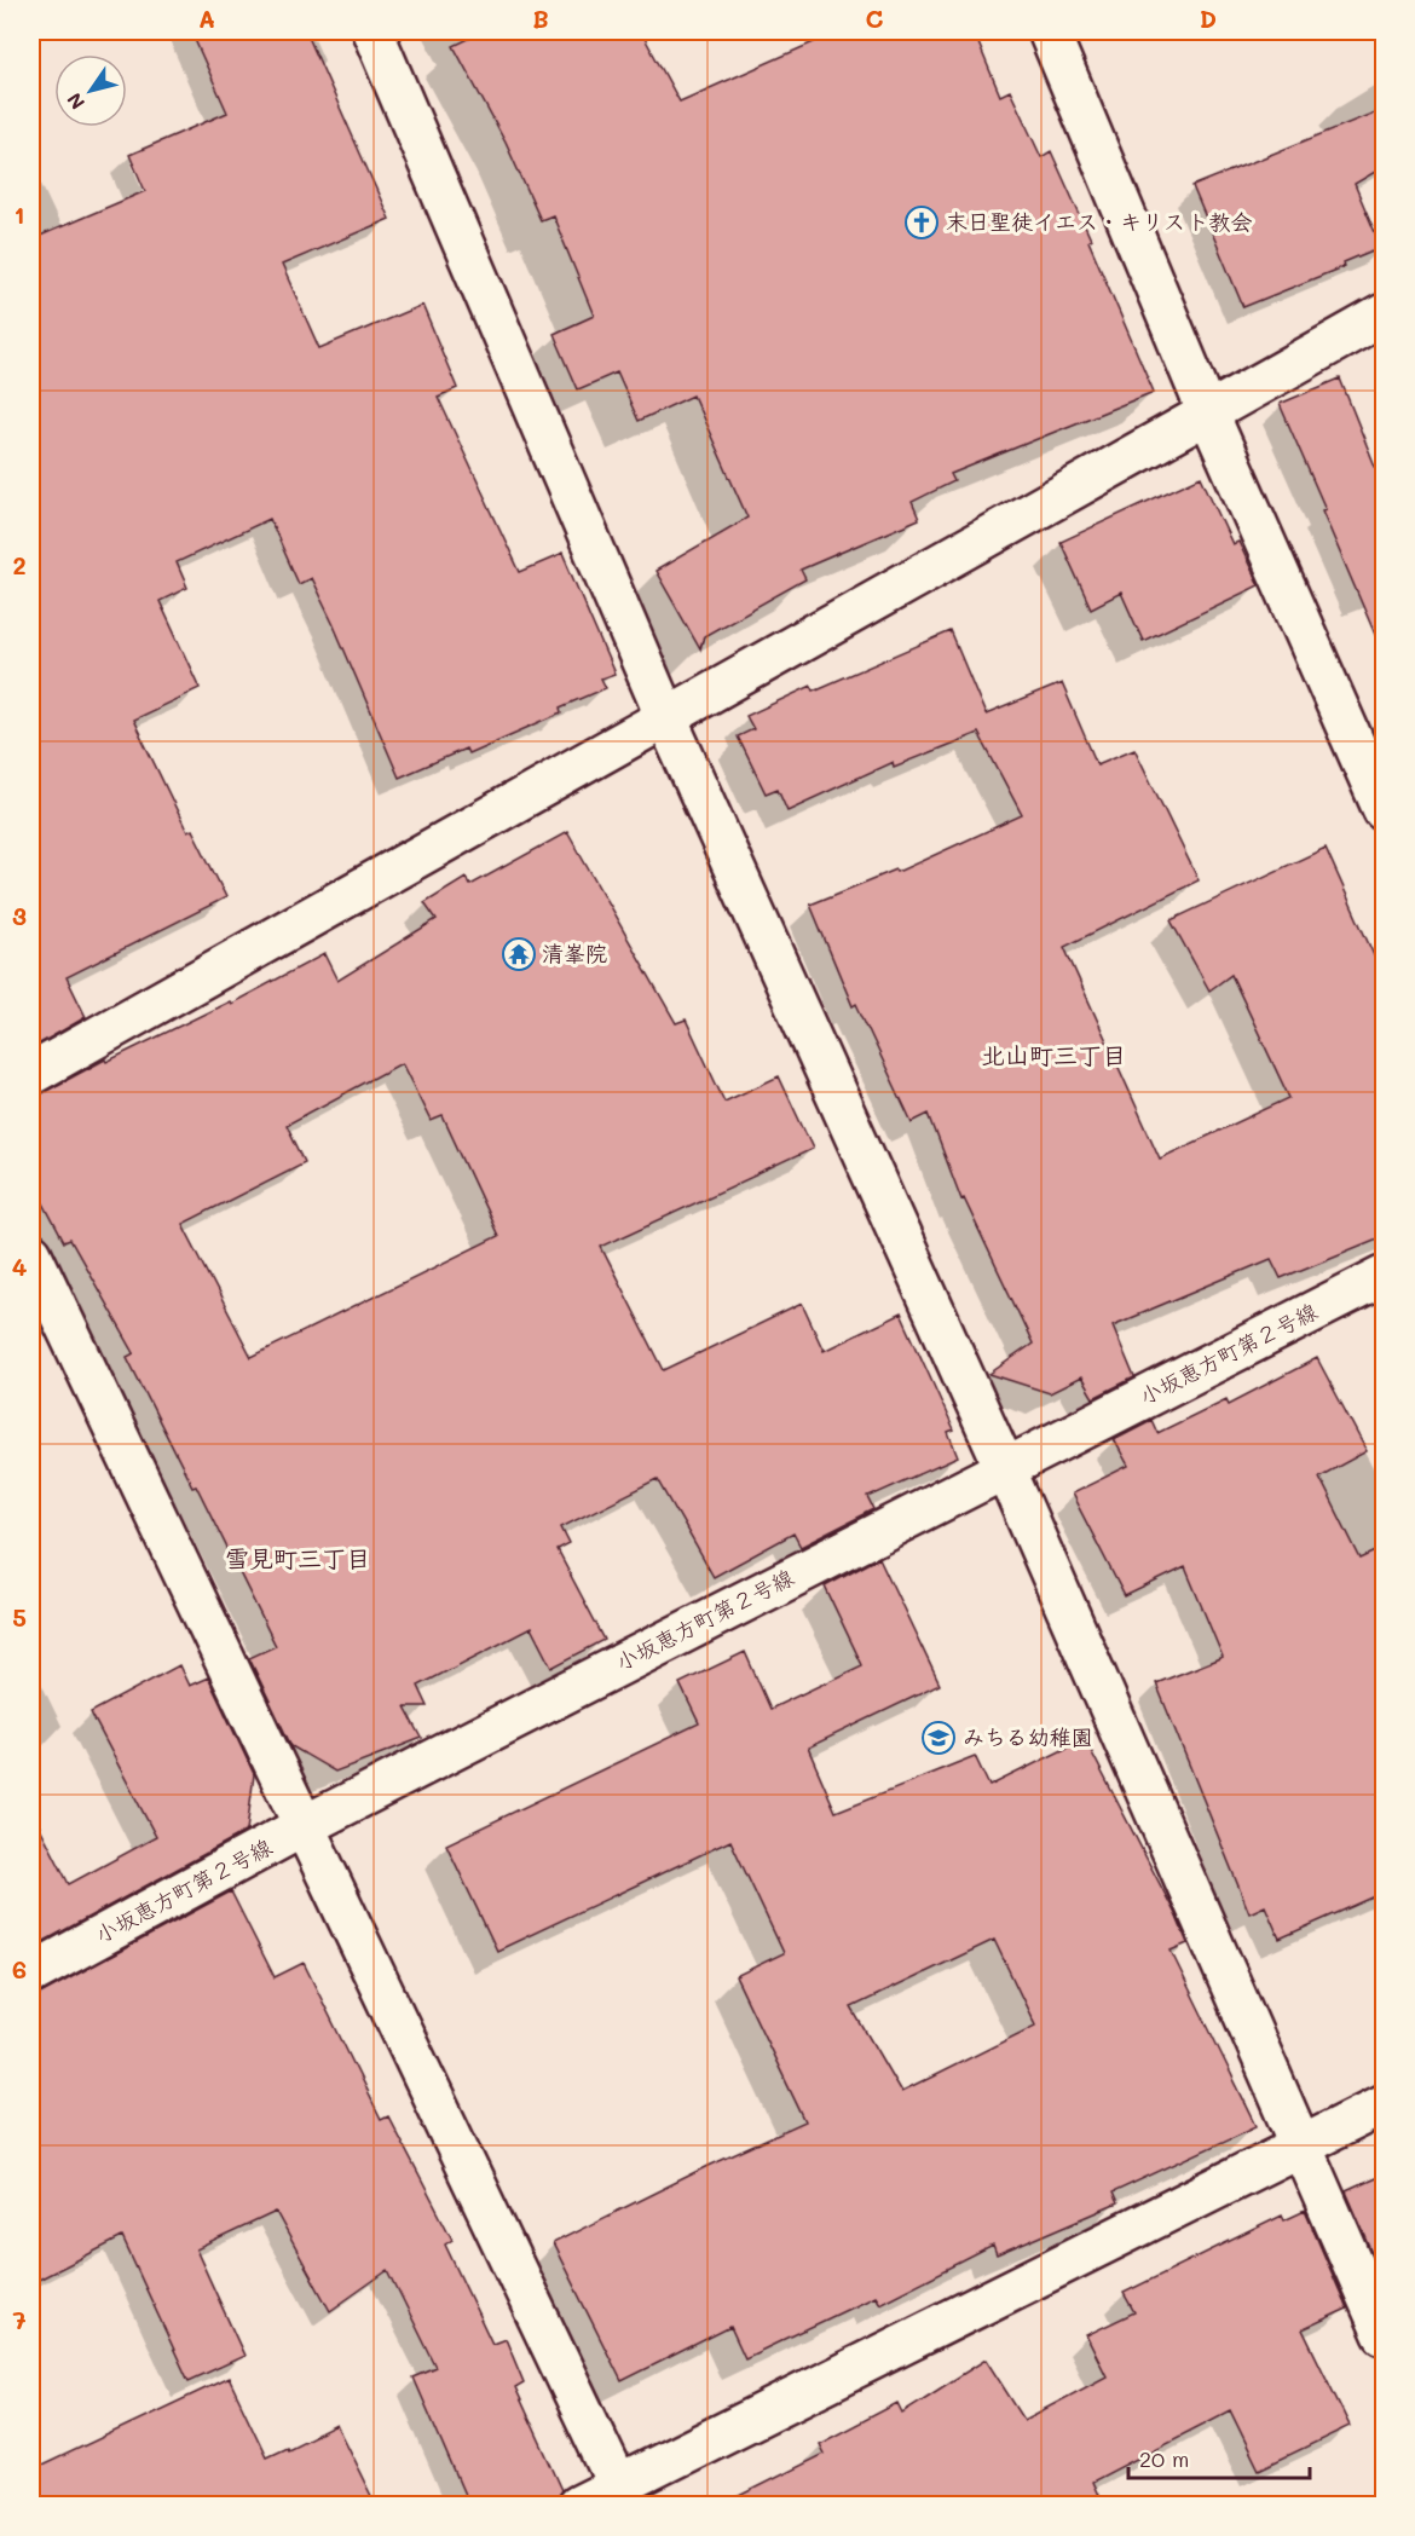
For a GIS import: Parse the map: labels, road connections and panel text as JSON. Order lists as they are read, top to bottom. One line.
{"streets":{"street":["小坂恵方町第２号線"]},"districts":["北山町三丁目","雪見町三丁目"],"places":{"church":["末日聖徒イエス・キリスト教会"],"temple":["清峯院"],"school or university":["みちる幼稚園"]},"scale_bar":"20 m","north":"bottom left","grid":{"columns":["A","B","C","D"],"rows":["1","2","3","4","5","6","7"]}}
